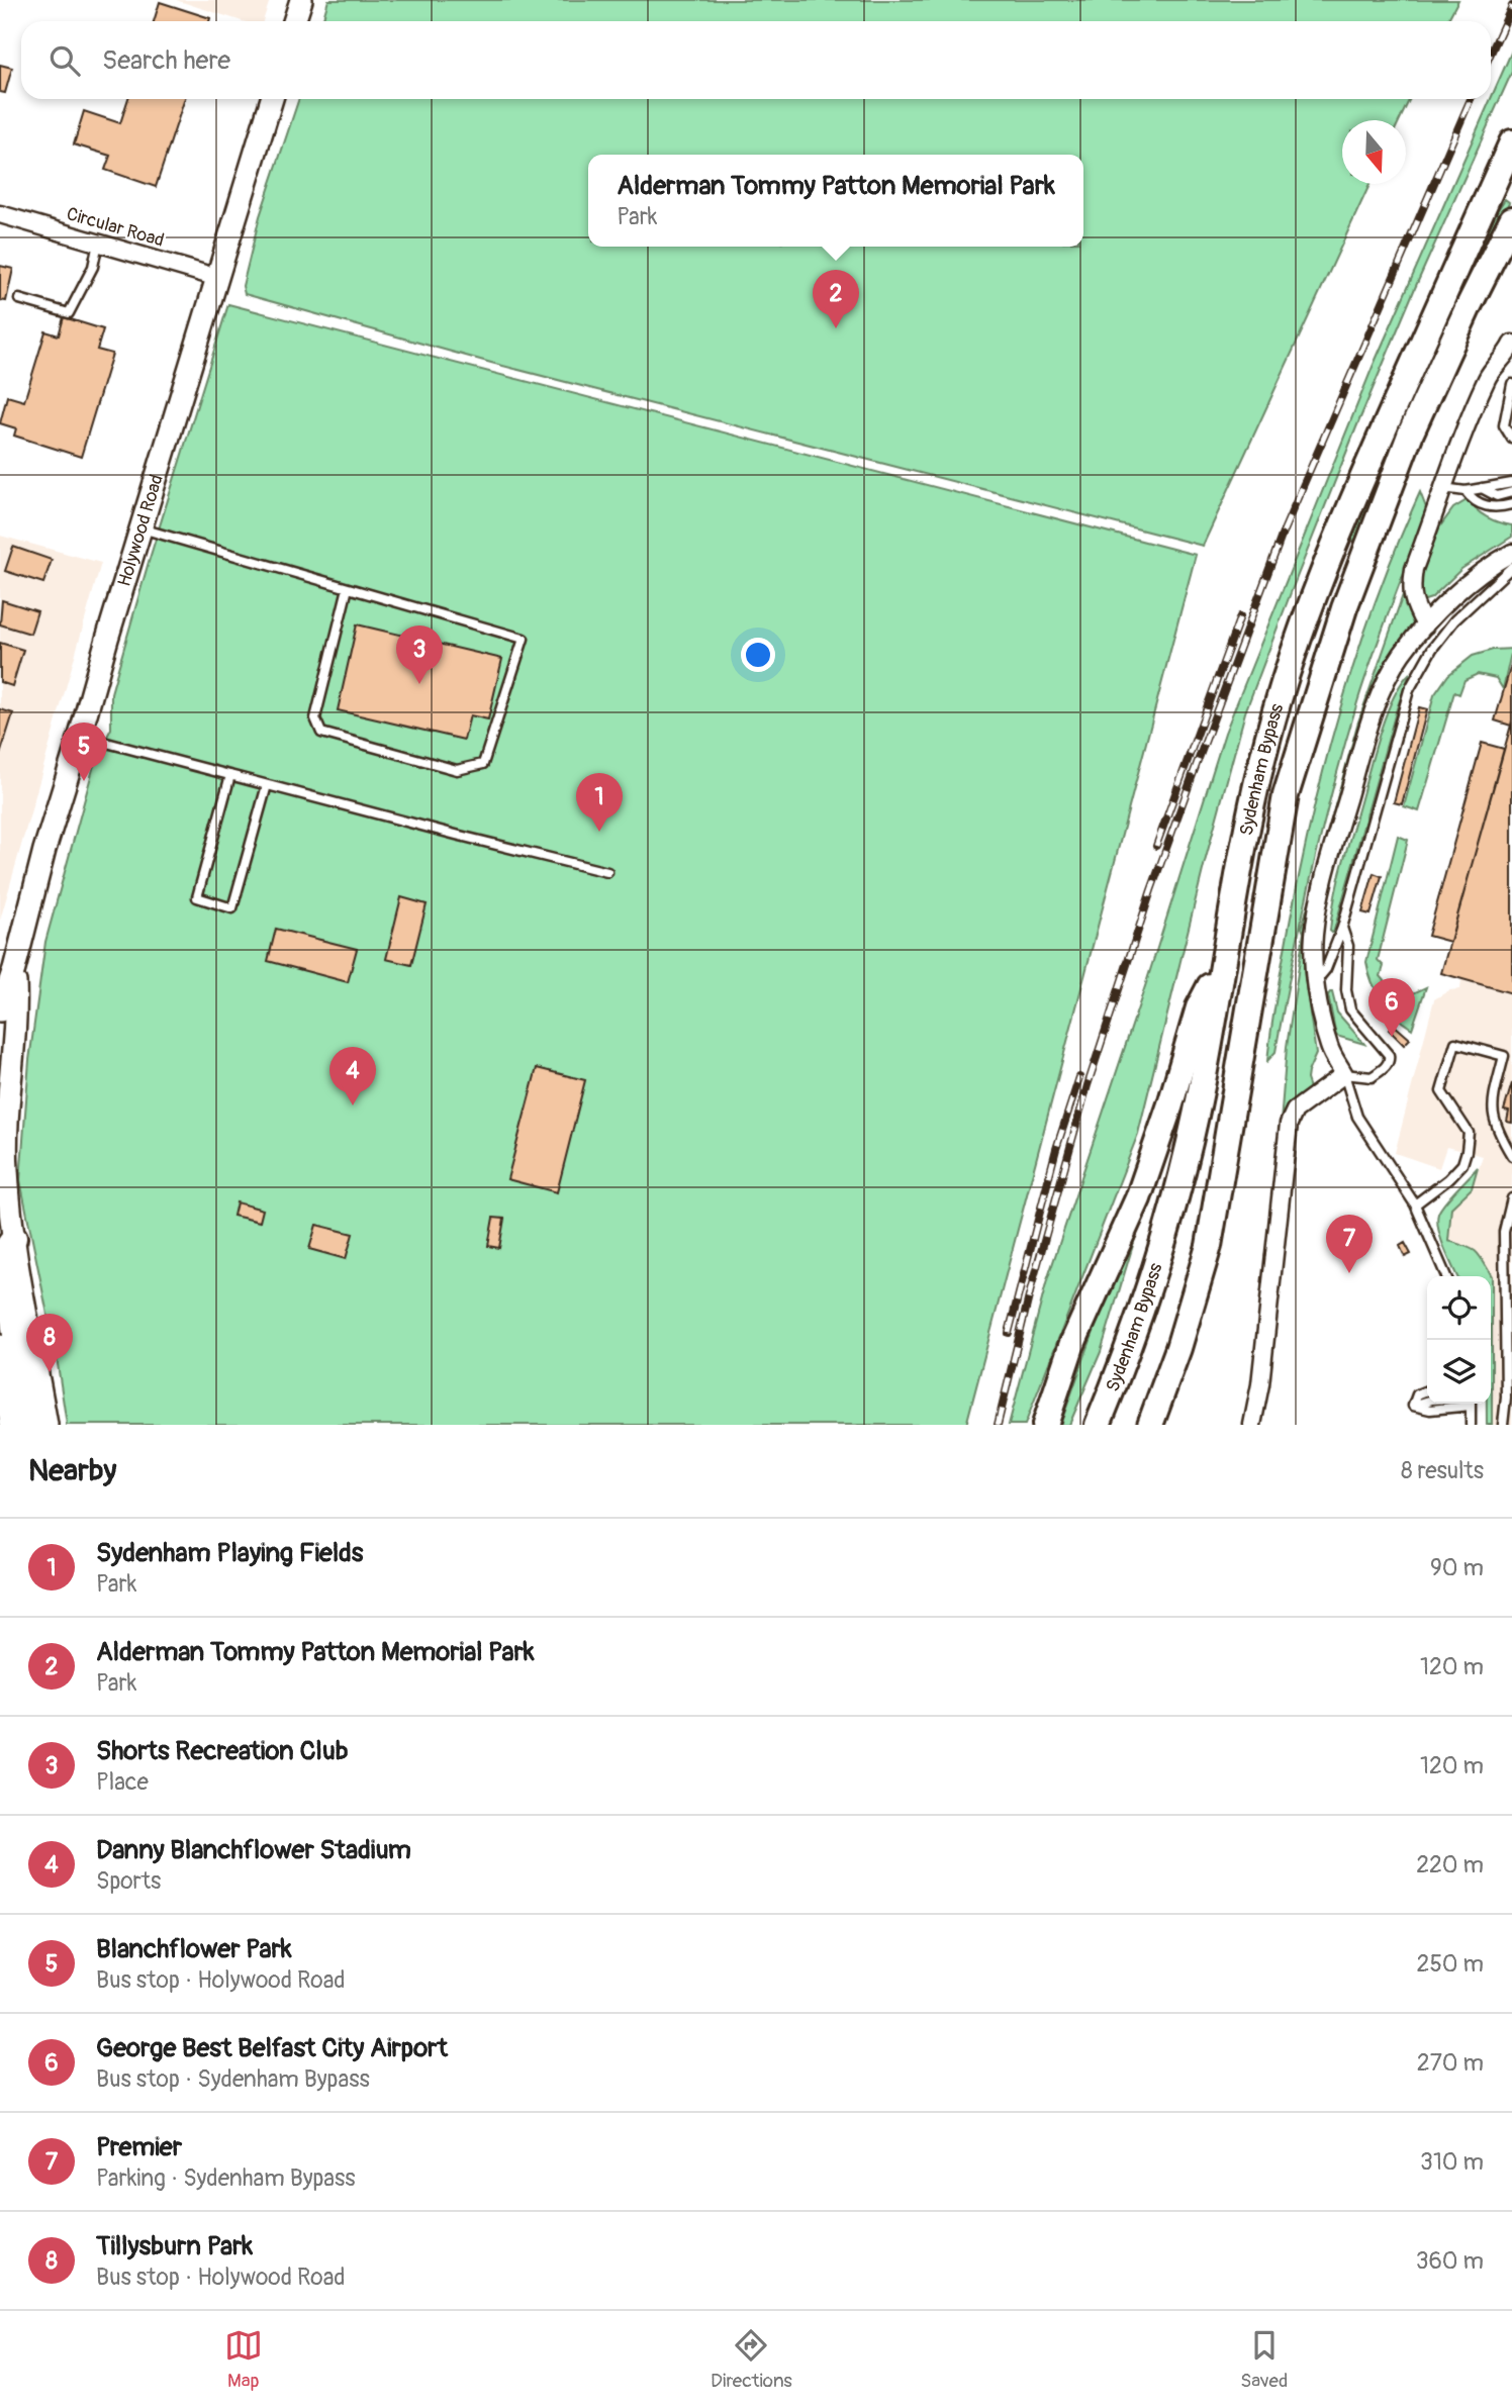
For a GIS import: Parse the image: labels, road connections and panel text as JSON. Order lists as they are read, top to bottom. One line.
{"streets":{"highway":["Sydenham Bypass"],"main road":["Holywood Road"],"street":["Circular Road"]},"crossings":[["Circular Road","Holywood Road"]],"north":"bottom","page":{"search":"Search here","popup":["Alderman Tommy Patton Memorial Park","Park"],"pins":["2","3","5","1","6","4","7","8"],"heading":["Nearby","8 results"],"list":[{"mark":"1","name":"Sydenham Playing Fields","note":"Park","value":"90 m"},{"mark":"2","name":"Alderman Tommy Patton Memorial Park","note":"Park","value":"120 m"},{"mark":"3","name":"Shorts Recreation Club","note":"Place","value":"120 m"},{"mark":"4","name":"Danny Blanchflower Stadium","note":"Sports","value":"220 m"},{"mark":"5","name":"Blanchflower Park","note":"Bus stop · Holywood Road","value":"250 m"},{"mark":"6","name":"George Best Belfast City Airport","note":"Bus stop · Sydenham Bypass","value":"270 m"},{"mark":"7","name":"Premier","note":"Parking · Sydenham Bypass","value":"310 m"},{"mark":"8","name":"Tillysburn Park","note":"Bus stop · Holywood Road","value":"360 m"}],"nav":["Map","Directions","Saved"]}}
